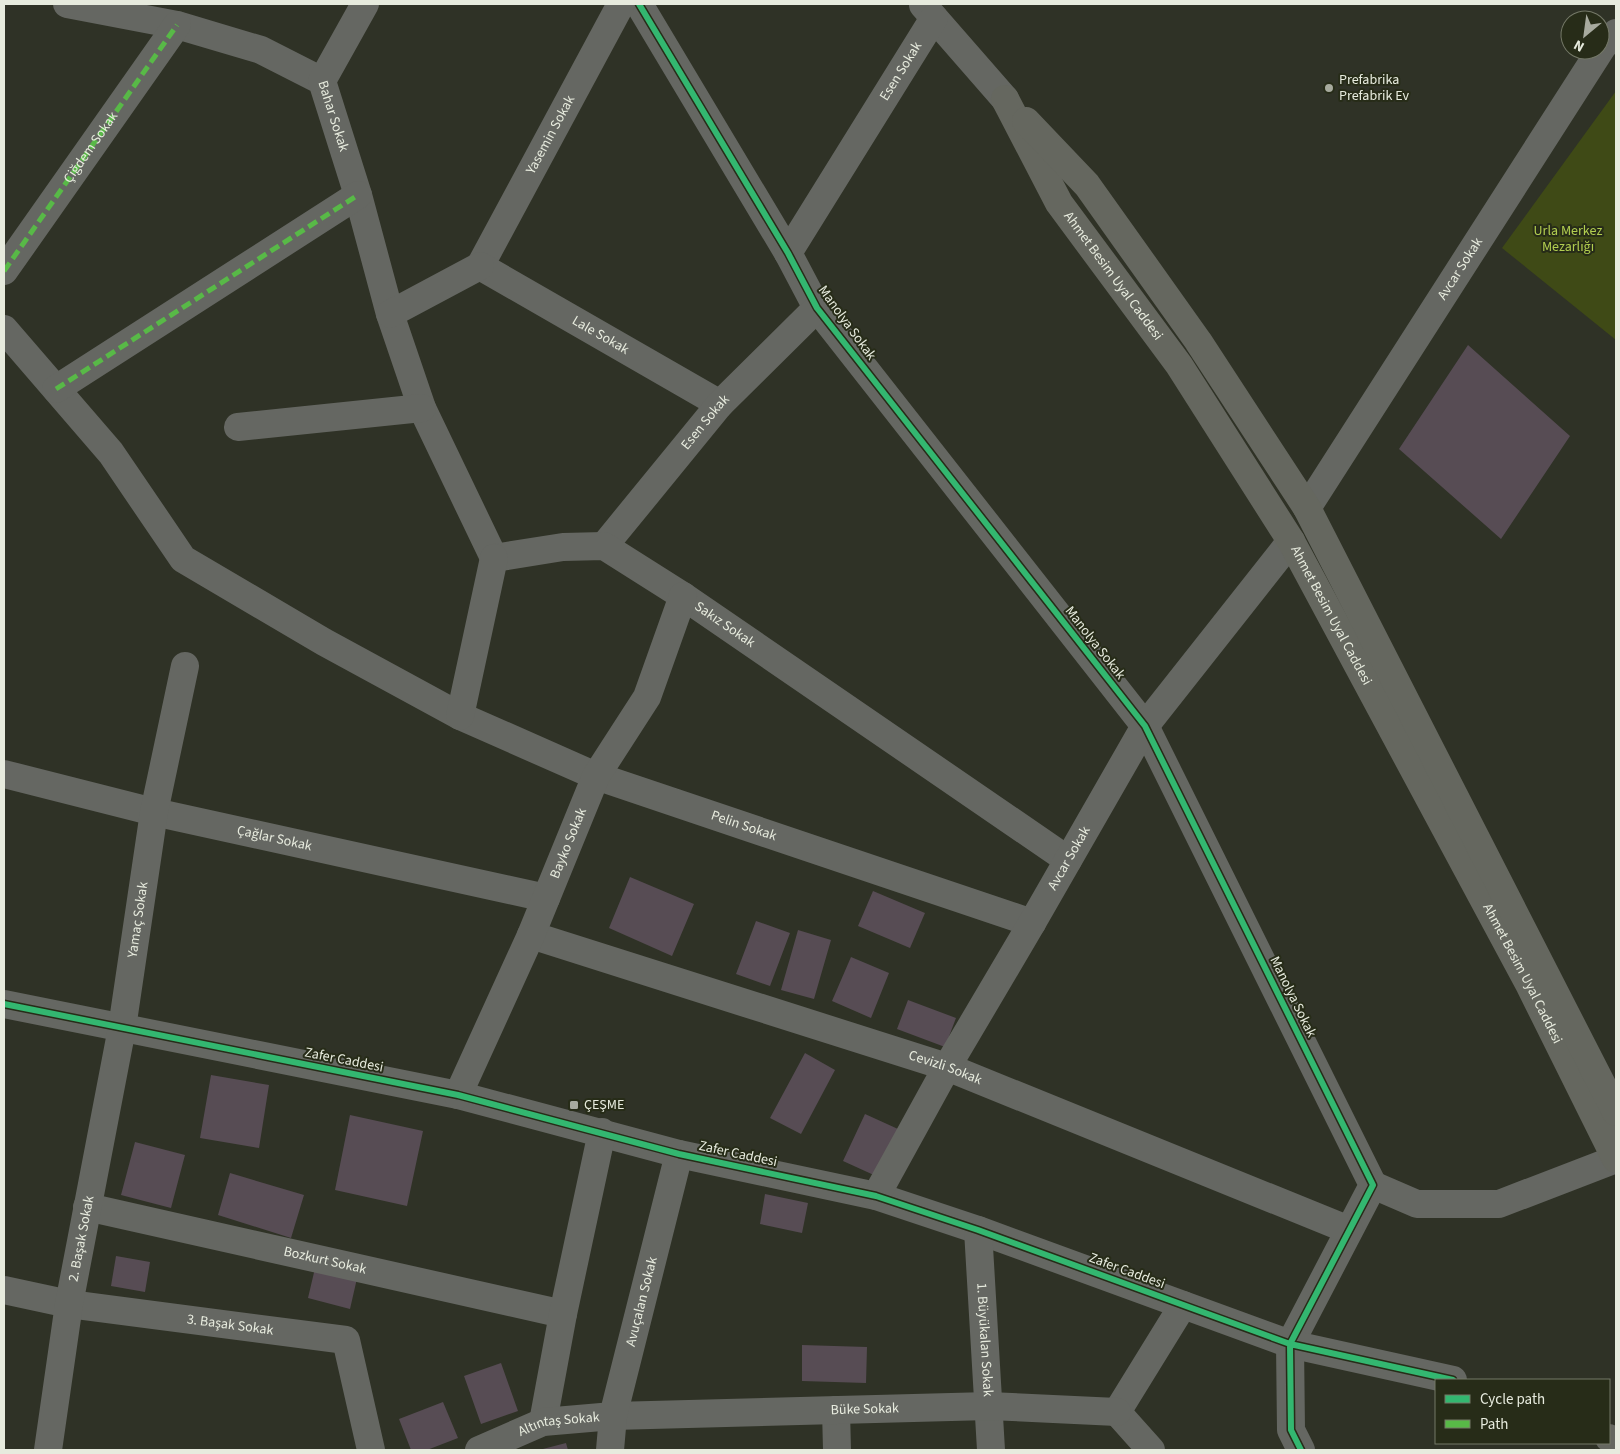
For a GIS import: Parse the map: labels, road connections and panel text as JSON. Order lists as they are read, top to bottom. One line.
{"streets":{"main road":["Ahmet Besim Uyal Caddesi"],"street":["Esen Sokak","Bahar Sokak","Yasemin Sokak","Çiğdem Sokak","Avcar Sokak","Manolya Sokak","Lale Sokak","Sakız Sokak","Pelin Sokak","Çağlar Sokak","Bayko Sokak","Yamaç Sokak","Zafer Caddesi","Cevizli Sokak","2. Başak Sokak","Bozkurt Sokak","Avuçalan Sokak","3. Başak Sokak","1. Büyükalan Sokak","Büke Sokak","Altıntaş Sokak"]},"crossings":[["Esen Sokak","Ahmet Besim Uyal Caddesi"],["Esen Sokak","Manolya Sokak"],["Esen Sokak","Lale Sokak"],["Esen Sokak","Sakız Sokak"],["Bahar Sokak","Çiğdem Sokak"],["Yasemin Sokak","Lale Sokak"],["Avcar Sokak","Ahmet Besim Uyal Caddesi"],["Avcar Sokak","Manolya Sokak"],["Avcar Sokak","Sakız Sokak"],["Avcar Sokak","Pelin Sokak"],["Avcar Sokak","Zafer Caddesi"],["Avcar Sokak","Cevizli Sokak"],["Sakız Sokak","Bayko Sokak"],["Pelin Sokak","Bayko Sokak"],["Çağlar Sokak","Bayko Sokak"],["Çağlar Sokak","Yamaç Sokak"],["Bayko Sokak","Zafer Caddesi"],["Bayko Sokak","Cevizli Sokak"],["Yamaç Sokak","Zafer Caddesi"],["Yamaç Sokak","2. Başak Sokak"],["Zafer Caddesi","2. Başak Sokak"],["Zafer Caddesi","Avuçalan Sokak"],["Zafer Caddesi","1. Büyükalan Sokak"],["2. Başak Sokak","Bozkurt Sokak"],["2. Başak Sokak","3. Başak Sokak"],["Avuçalan Sokak","Büke Sokak"],["Avuçalan Sokak","Altıntaş Sokak"],["1. Büyükalan Sokak","Büke Sokak"],["Büke Sokak","Altıntaş Sokak"]],"parks":["Urla Merkez Mezarlığı"],"places":{"other":["Prefabrika Prefabrik Ev"],"transit":["ÇEŞME"]},"legend":["Cycle path","Path"],"north":"bottom left"}
